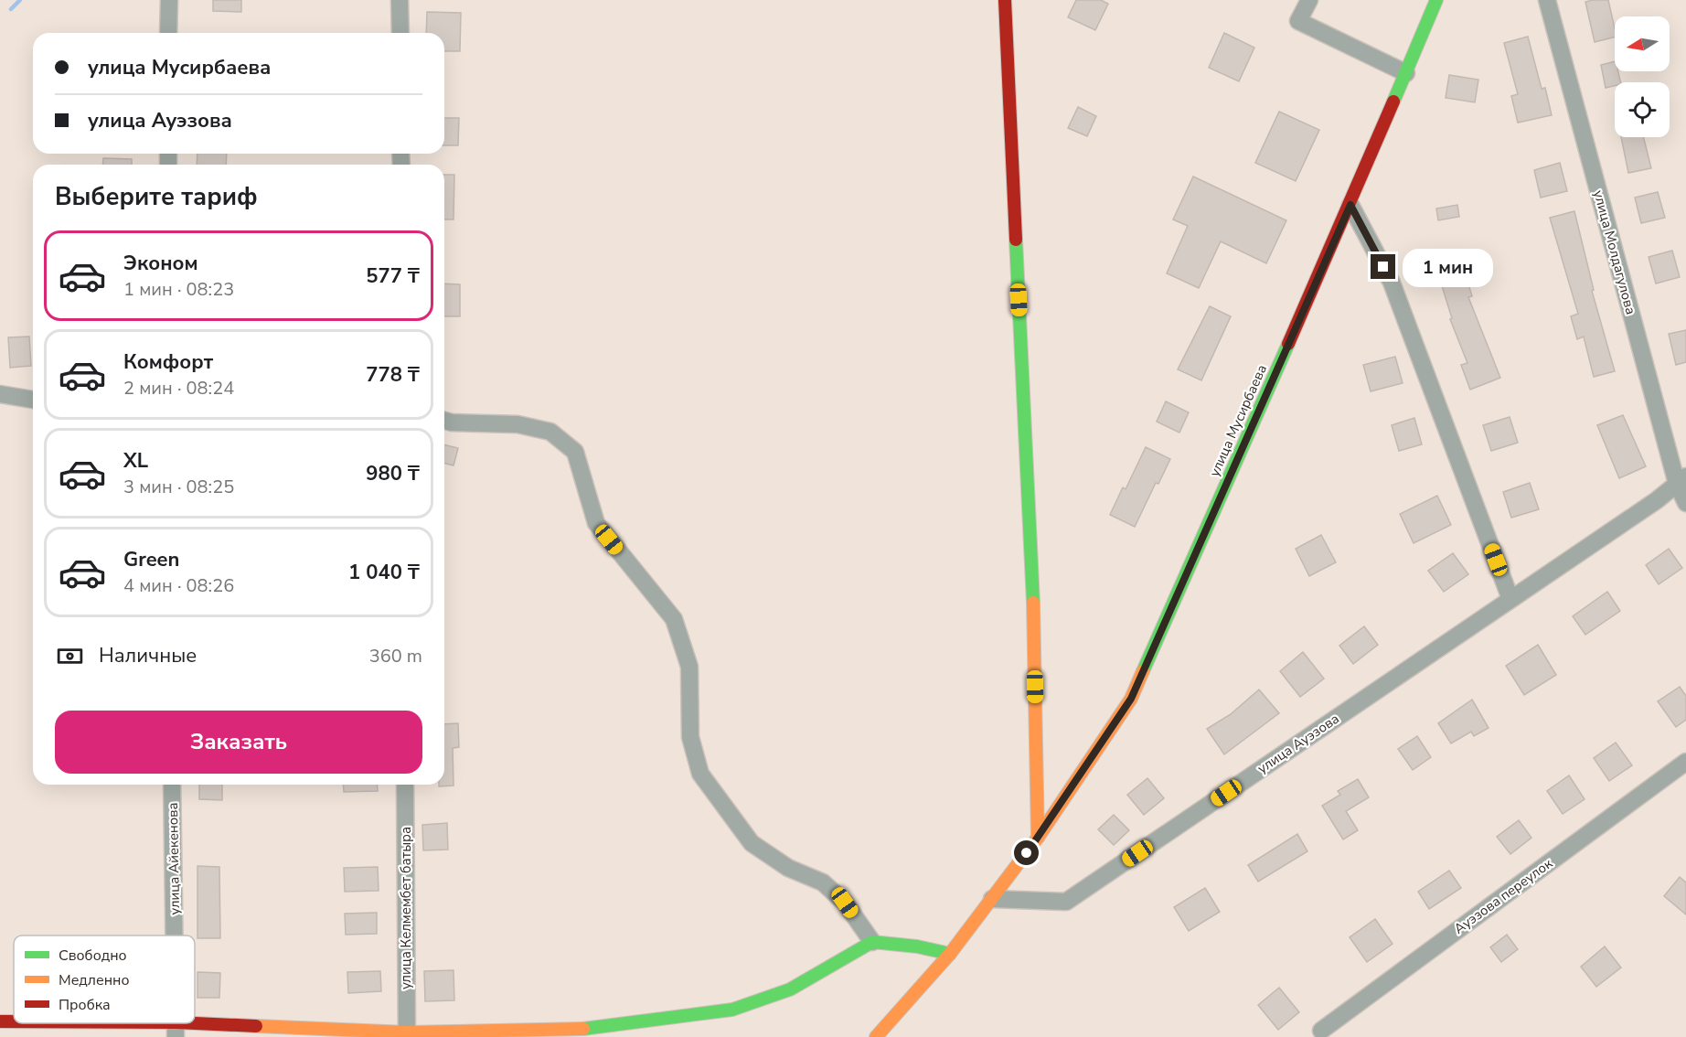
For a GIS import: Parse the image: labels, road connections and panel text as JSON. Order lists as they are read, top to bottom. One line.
{"streets":{"street":["улица Молдагулова","улица Мусирбаева","улица Ауэзова","улица Айекенова","Ауэзова переулок","улица Келмембет батыра"]},"crossings":[["улица Молдагулова","улица Ауэзова"],["улица Мусирбаева","улица Ауэзова"]],"legend":["Свободно","Медленно","Пробка"],"north":"left","page":{"banner":["улица Мусирбаева","улица Ауэзова"],"heading":"Выберите тариф","list":[{"name":"Эконом","note":"1 мин · 08:23","value":"577 ₸"},{"name":"Комфорт","note":"2 мин · 08:24","value":"778 ₸"},{"name":"XL","note":"3 мин · 08:25","value":"980 ₸"},{"name":"Green","note":"4 мин · 08:26","value":"1 040 ₸"}],"bubble":"1 мин","pay":["Наличные","360 m"],"buttons":"Заказать"}}
